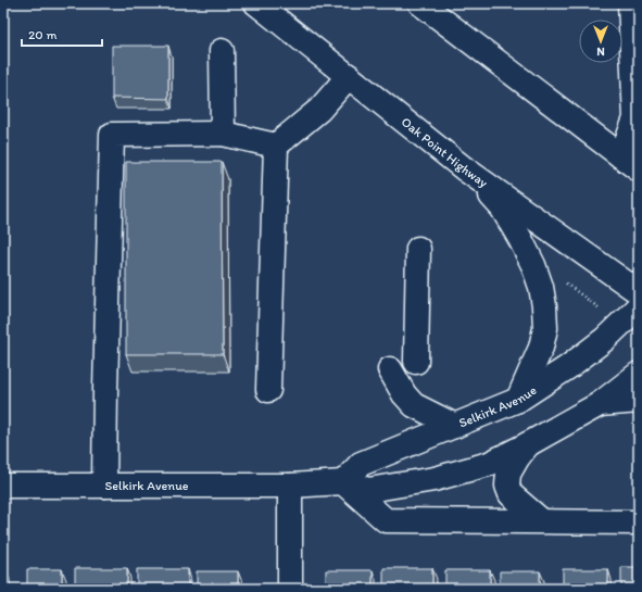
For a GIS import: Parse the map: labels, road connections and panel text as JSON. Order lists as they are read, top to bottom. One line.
{"streets":{"street":["Oak Point Highway","Selkirk Avenue"]},"scale_bar":"20 m","north":"bottom"}
